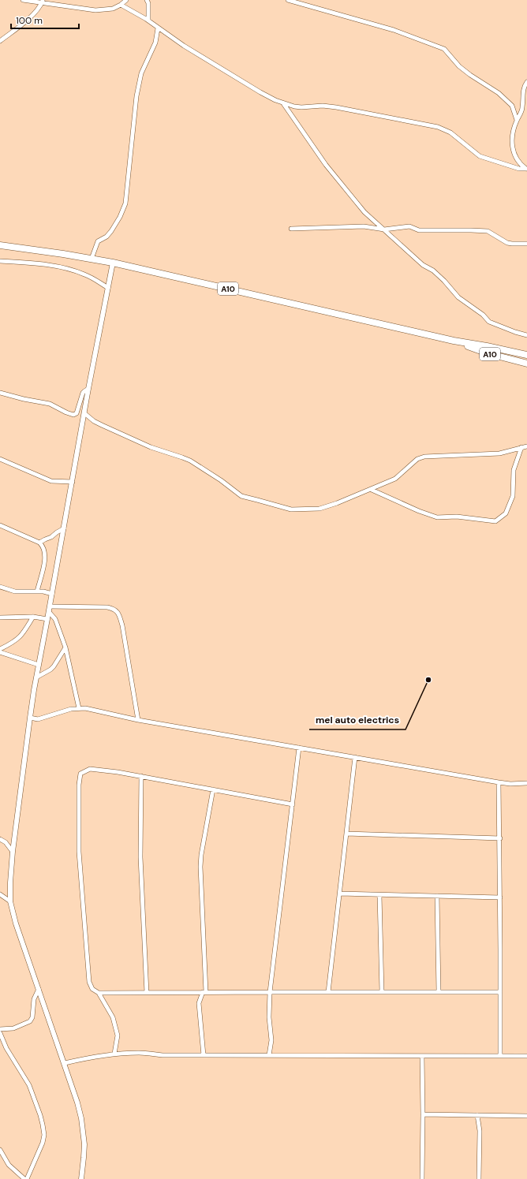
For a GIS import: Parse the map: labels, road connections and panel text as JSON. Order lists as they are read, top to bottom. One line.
{"streets":{"main road":["A10"]},"places":["mel auto electrics"],"scale_bar":"100 m"}
